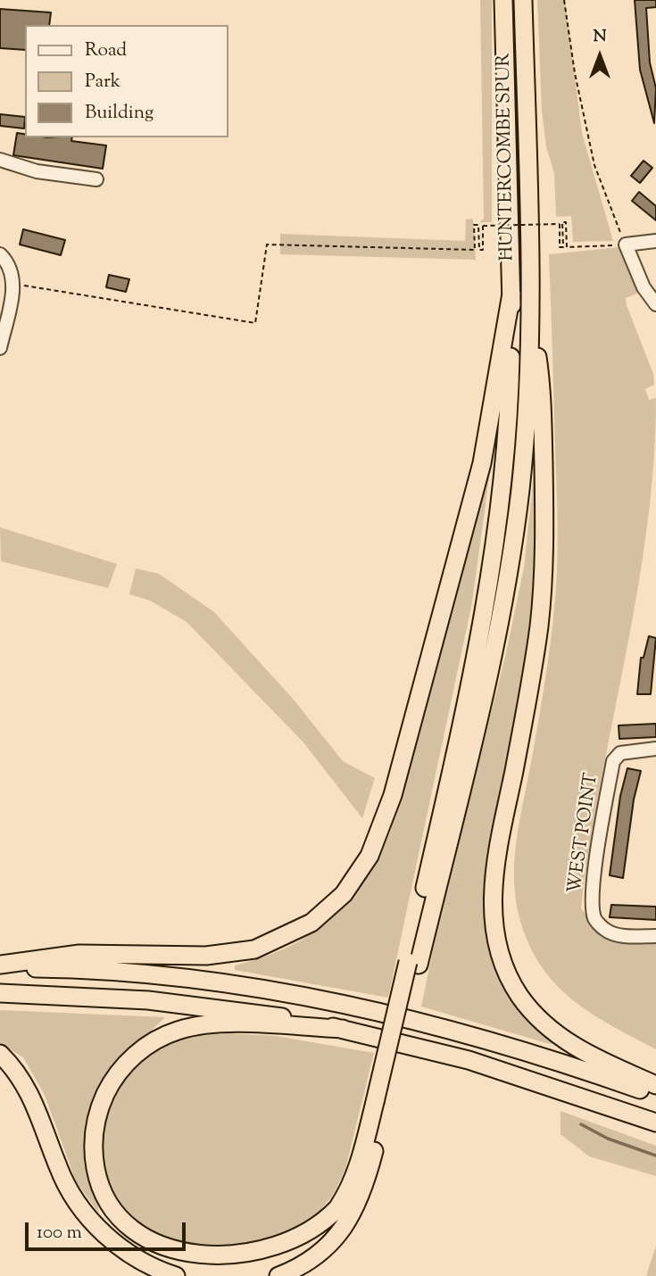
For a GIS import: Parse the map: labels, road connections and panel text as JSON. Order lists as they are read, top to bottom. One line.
{"streets":{"highway":["HUNTERCOMBE SPUR"],"street":["WEST POINT"]},"legend":["Road","Park","Building"],"scale_bar":"100 m","north":"top"}
